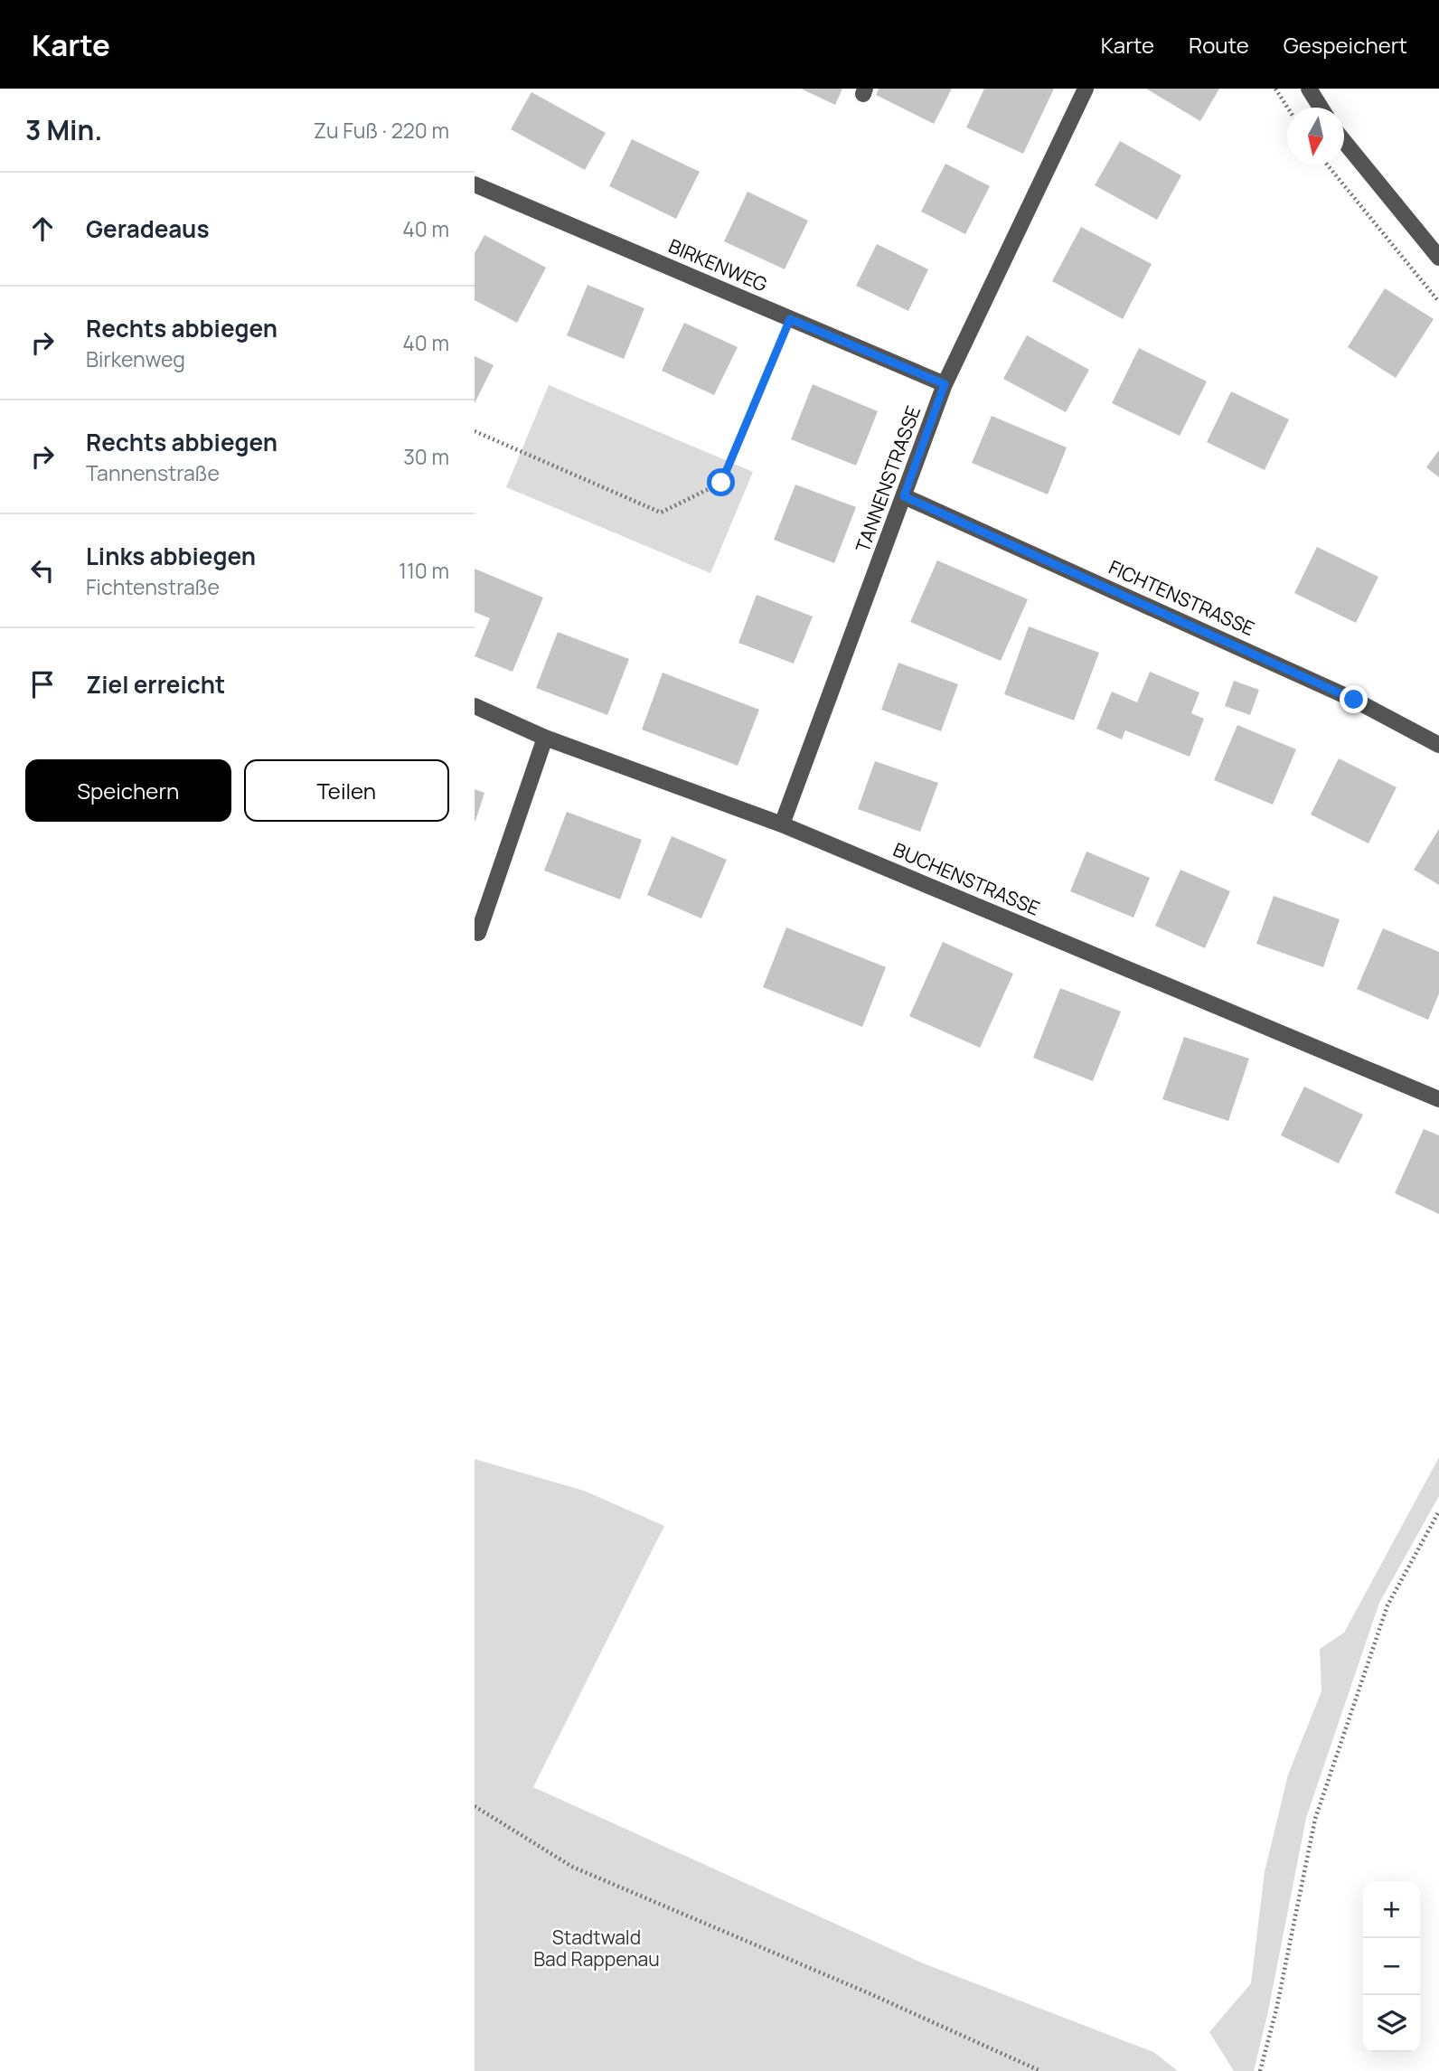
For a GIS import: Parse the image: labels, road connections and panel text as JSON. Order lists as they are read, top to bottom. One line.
{"streets":{"street":["BIRKENWEG","TANNENSTRASSE","FICHTENSTRASSE","BUCHENSTRASSE"]},"crossings":[["BIRKENWEG","TANNENSTRASSE"],["TANNENSTRASSE","FICHTENSTRASSE"],["TANNENSTRASSE","BUCHENSTRASSE"]],"parks":["Stadtwald Bad Rappenau"],"north":"bottom","page":{"header":"Karte","nav":["Karte","Route","Gespeichert"],"heading":["3 Min.","Zu Fuß · 220 m"],"list":[["Geradeaus","40 m"],["Rechts abbiegen","Birkenweg","40 m"],["Rechts abbiegen","Tannenstraße","30 m"],["Links abbiegen","Fichtenstraße","110 m"],"Ziel erreicht"],"buttons":["Speichern","Teilen"],"map_buttons":["+","−"]}}
